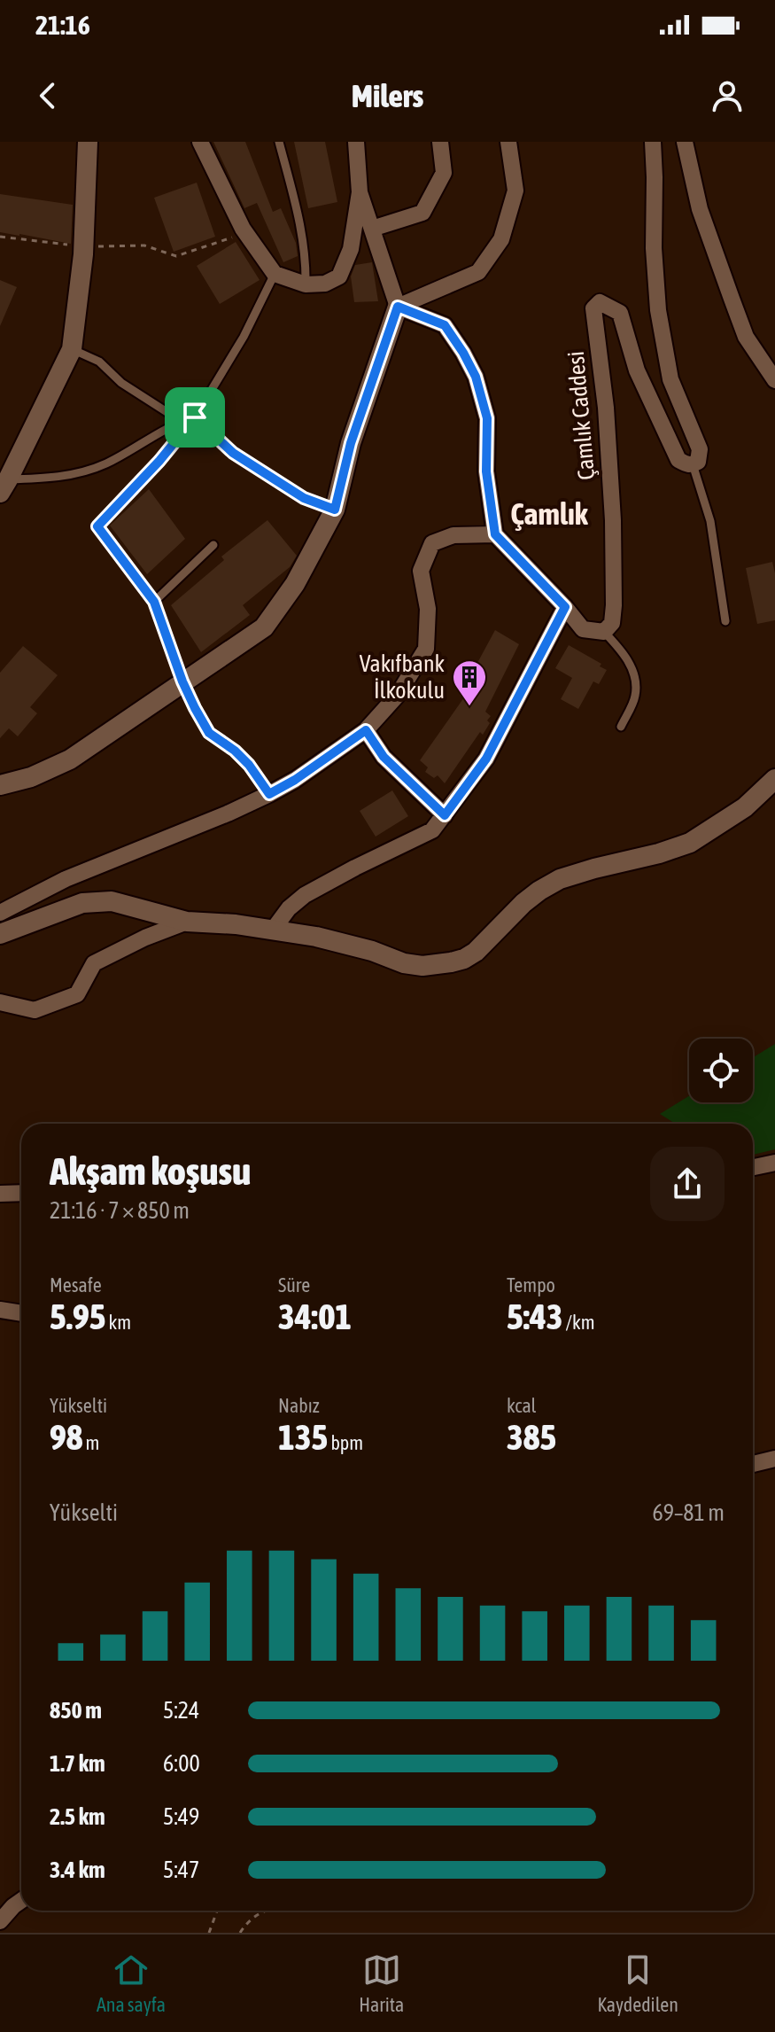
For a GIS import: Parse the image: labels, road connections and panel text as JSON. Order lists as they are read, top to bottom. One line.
{"streets":{"street":["Çamlık Caddesi"]},"districts":["Çamlık"],"places":{"building":["Vakıfbank İlkokulu"]},"page":{"status":"21:16","header":"Milers","heading":["Akşam koşusu","21:16 · 7 × 850 m"],"stats":[["Mesafe","5.95 km"],["Süre","34:01"],["Tempo","5:43 /km"],["Yükselti","98 m"],["Nabız","135 bpm"],["kcal","385"]],"chart":["Yükselti","69–81 m"],"list":[{"name":"850 m","note":"5:24"},{"name":"1.7 km","note":"6:00"},{"name":"2.5 km","note":"5:49"},{"name":"3.4 km","note":"5:47"}],"tabs":["Ana sayfa","Harita","Kaydedilen"]}}
